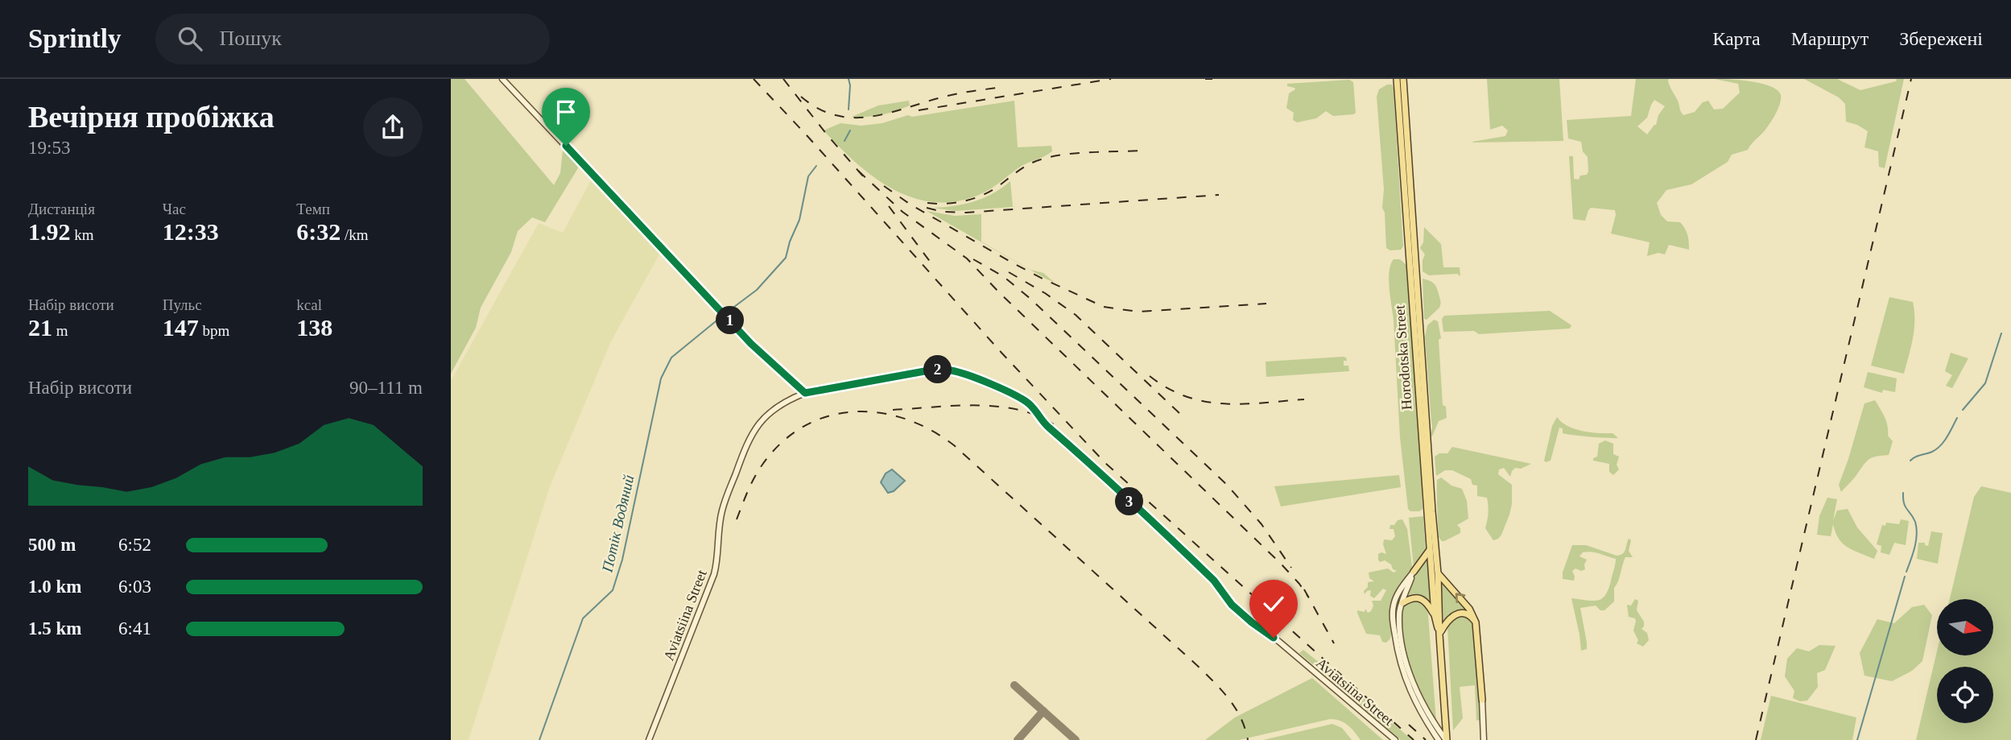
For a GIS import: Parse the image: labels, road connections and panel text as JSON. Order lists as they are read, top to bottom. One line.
{"streets":{"main road":["Horodotska Street"],"street":["Aviatsiina Street"]},"water":["Потік Водяний"],"north":"right","page":{"header":"Sprintly","search":"Пошук","nav":["Карта","Маршрут","Збережені"],"heading":["Вечірня пробіжка","19:53"],"stats":[["Дистанція","1.92 km"],["Час","12:33"],["Темп","6:32 /km"],["Набір висоти","21 m"],["Пульс","147 bpm"],["kcal","138"]],"pins":["1","2","3"],"chart":["Набір висоти","90–111 m"],"list":[{"name":"500 m","note":"6:52"},{"name":"1.0 km","note":"6:03"},{"name":"1.5 km","note":"6:41"}]}}
